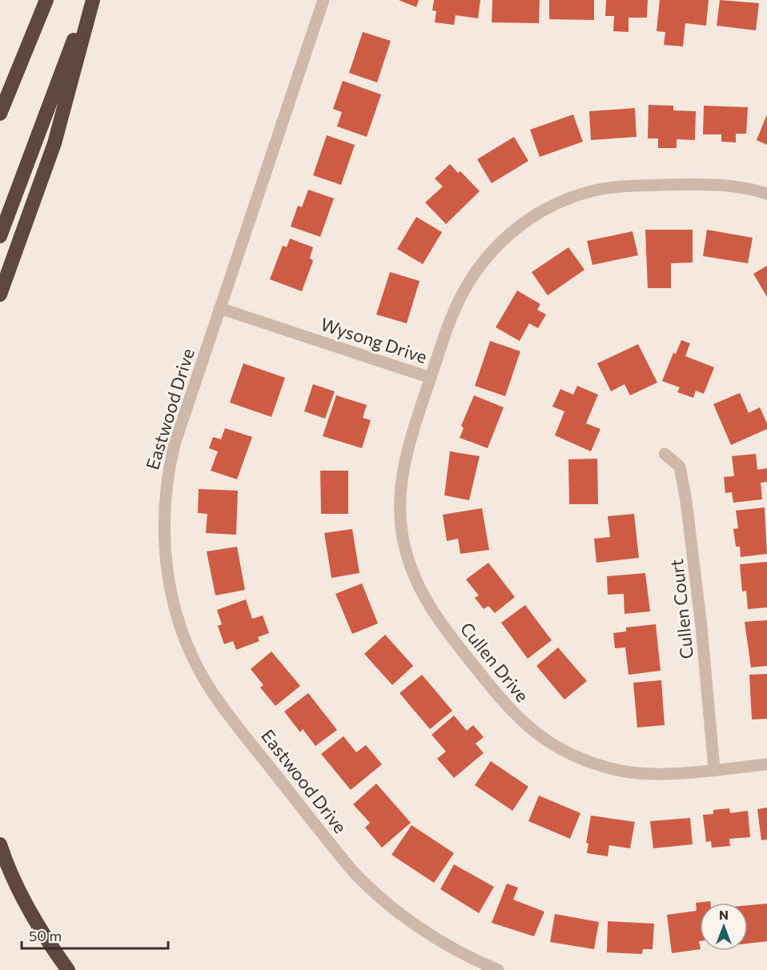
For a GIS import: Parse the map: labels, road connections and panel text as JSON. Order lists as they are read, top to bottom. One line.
{"streets":{"street":["Wysong Drive","Eastwood Drive","Cullen Court","Cullen Drive"]},"crossings":[["Wysong Drive","Eastwood Drive"],["Wysong Drive","Cullen Drive"],["Cullen Court","Cullen Drive"]],"scale_bar":"50 m","north":"top"}
